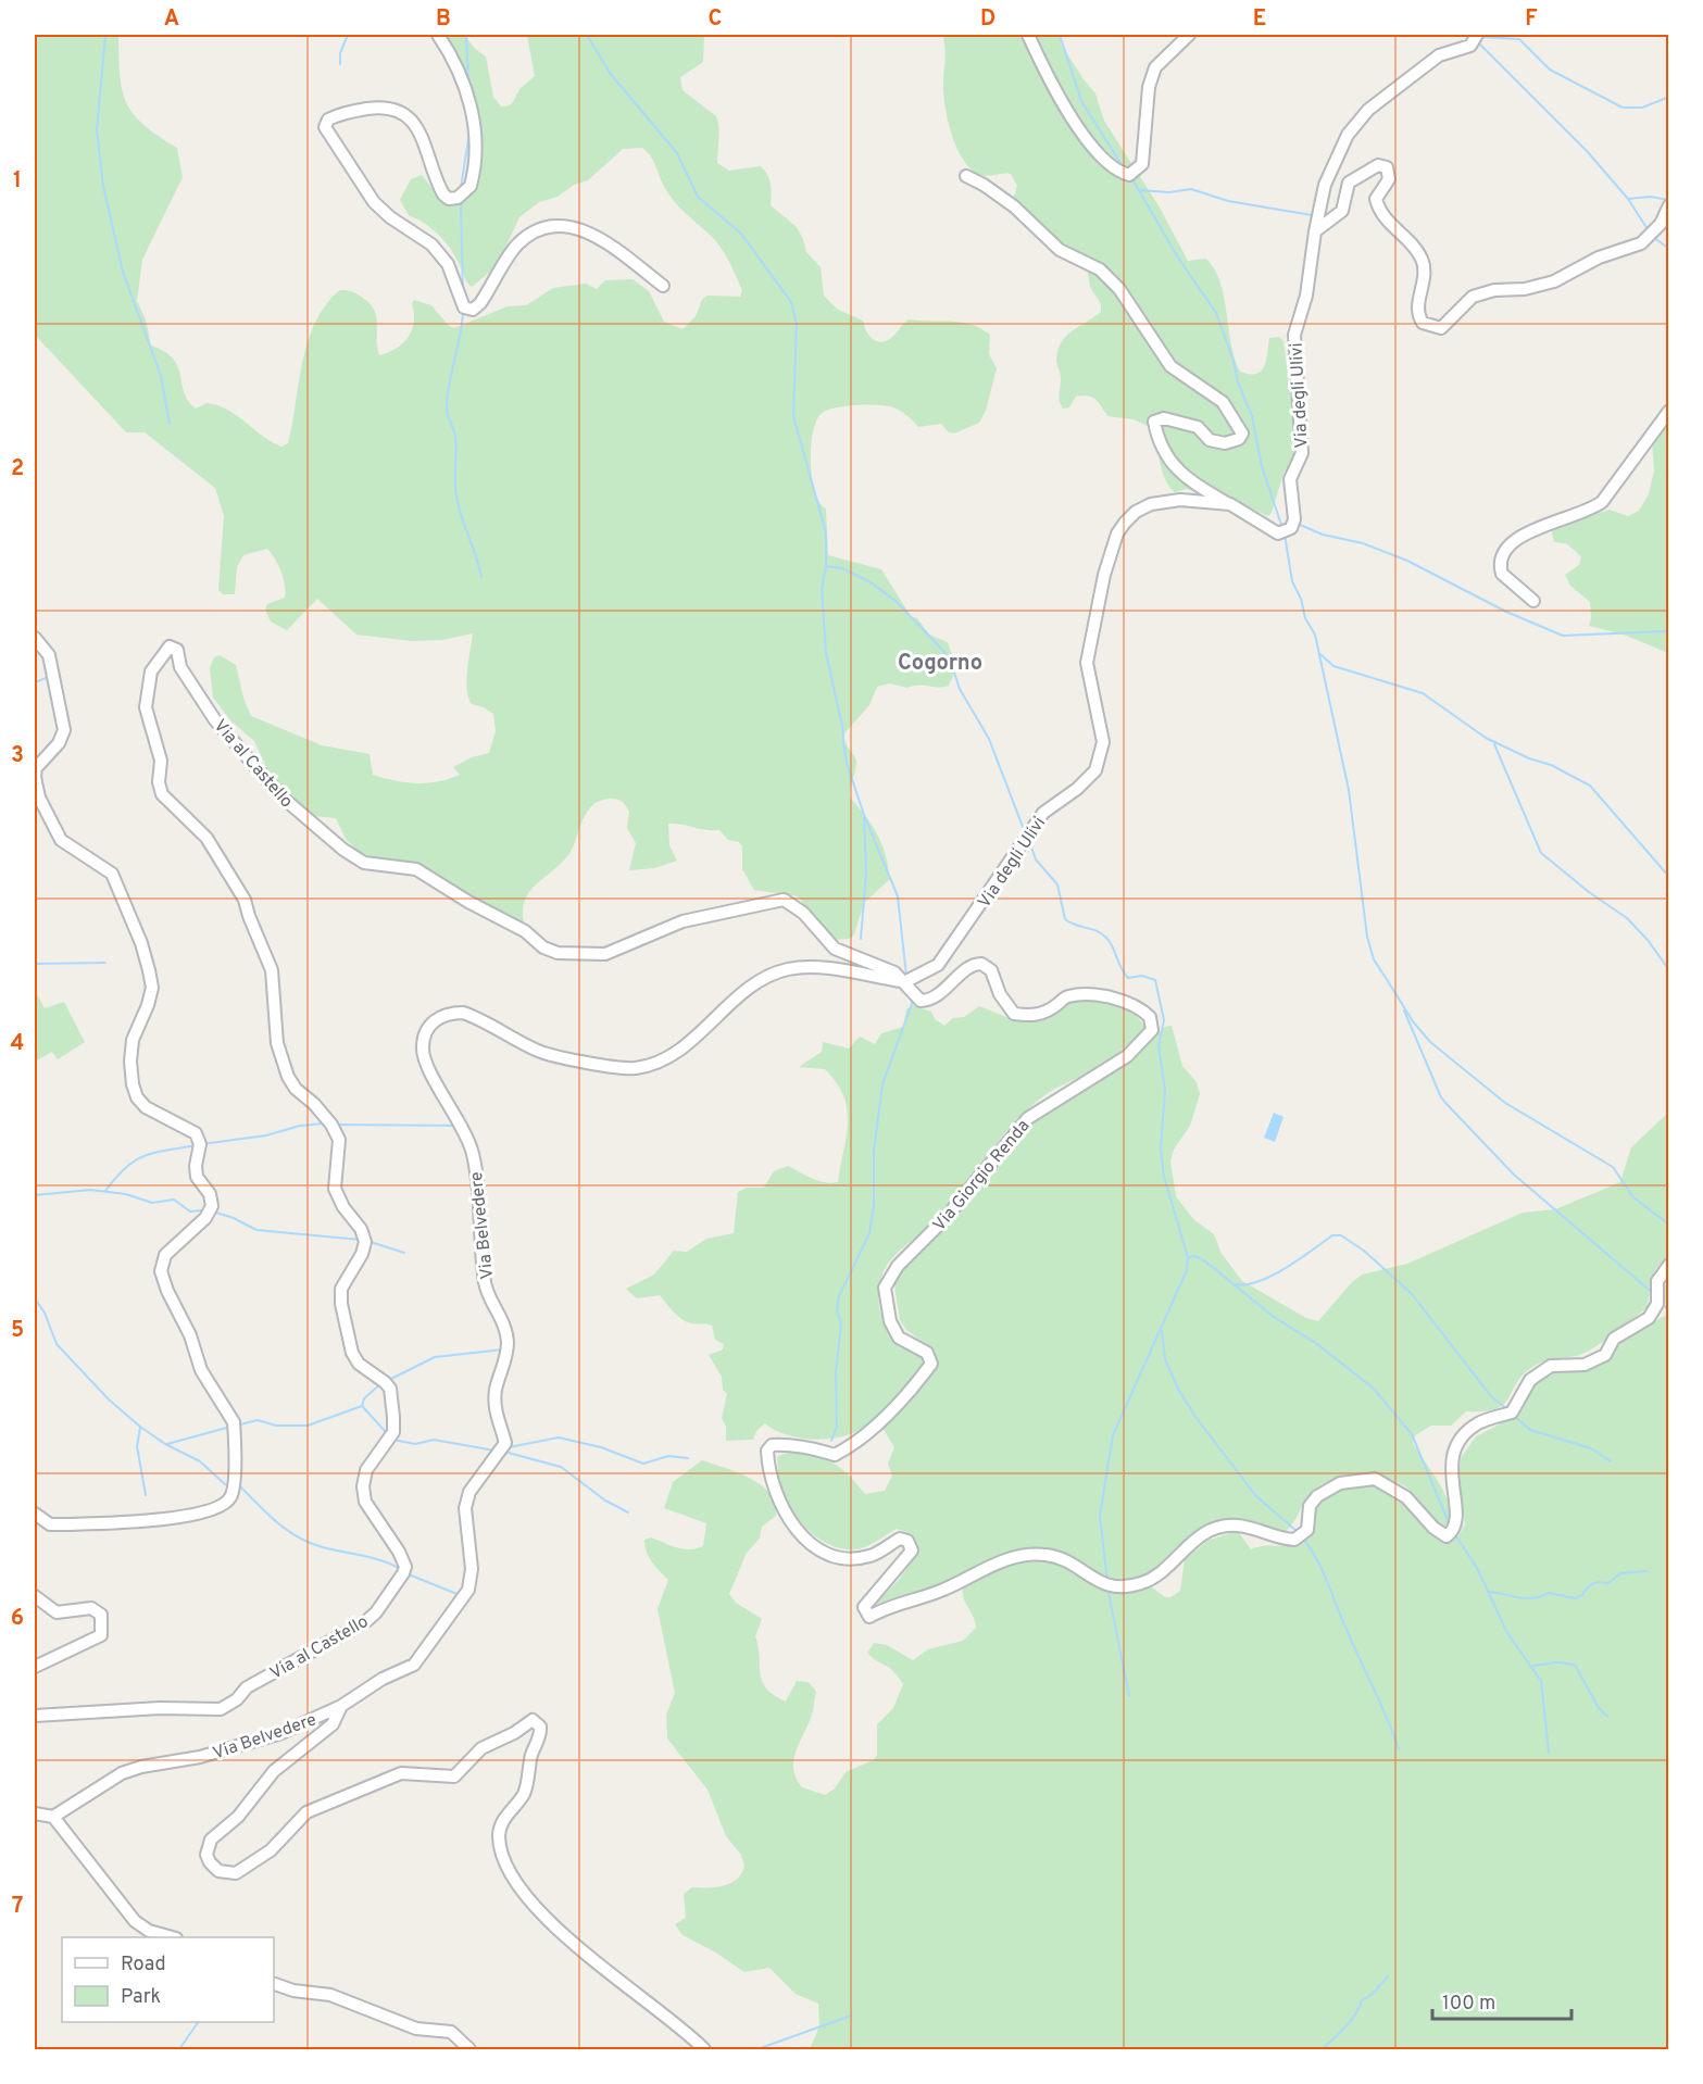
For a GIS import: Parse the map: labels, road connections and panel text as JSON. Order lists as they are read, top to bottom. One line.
{"streets":{"street":["Via degli Ulivi","Via al Castello","Via Giorgio Renda","Via Belvedere"]},"crossings":[["Via degli Ulivi","Via al Castello"],["Via degli Ulivi","Via Giorgio Renda"],["Via degli Ulivi","Via Belvedere"],["Via al Castello","Via Giorgio Renda"],["Via al Castello","Via Belvedere"],["Via Giorgio Renda","Via Belvedere"]],"districts":["Cogorno"],"legend":["Road","Park"],"scale_bar":"100 m","grid":{"columns":["A","B","C","D","E","F"],"rows":["1","2","3","4","5","6","7"]}}
